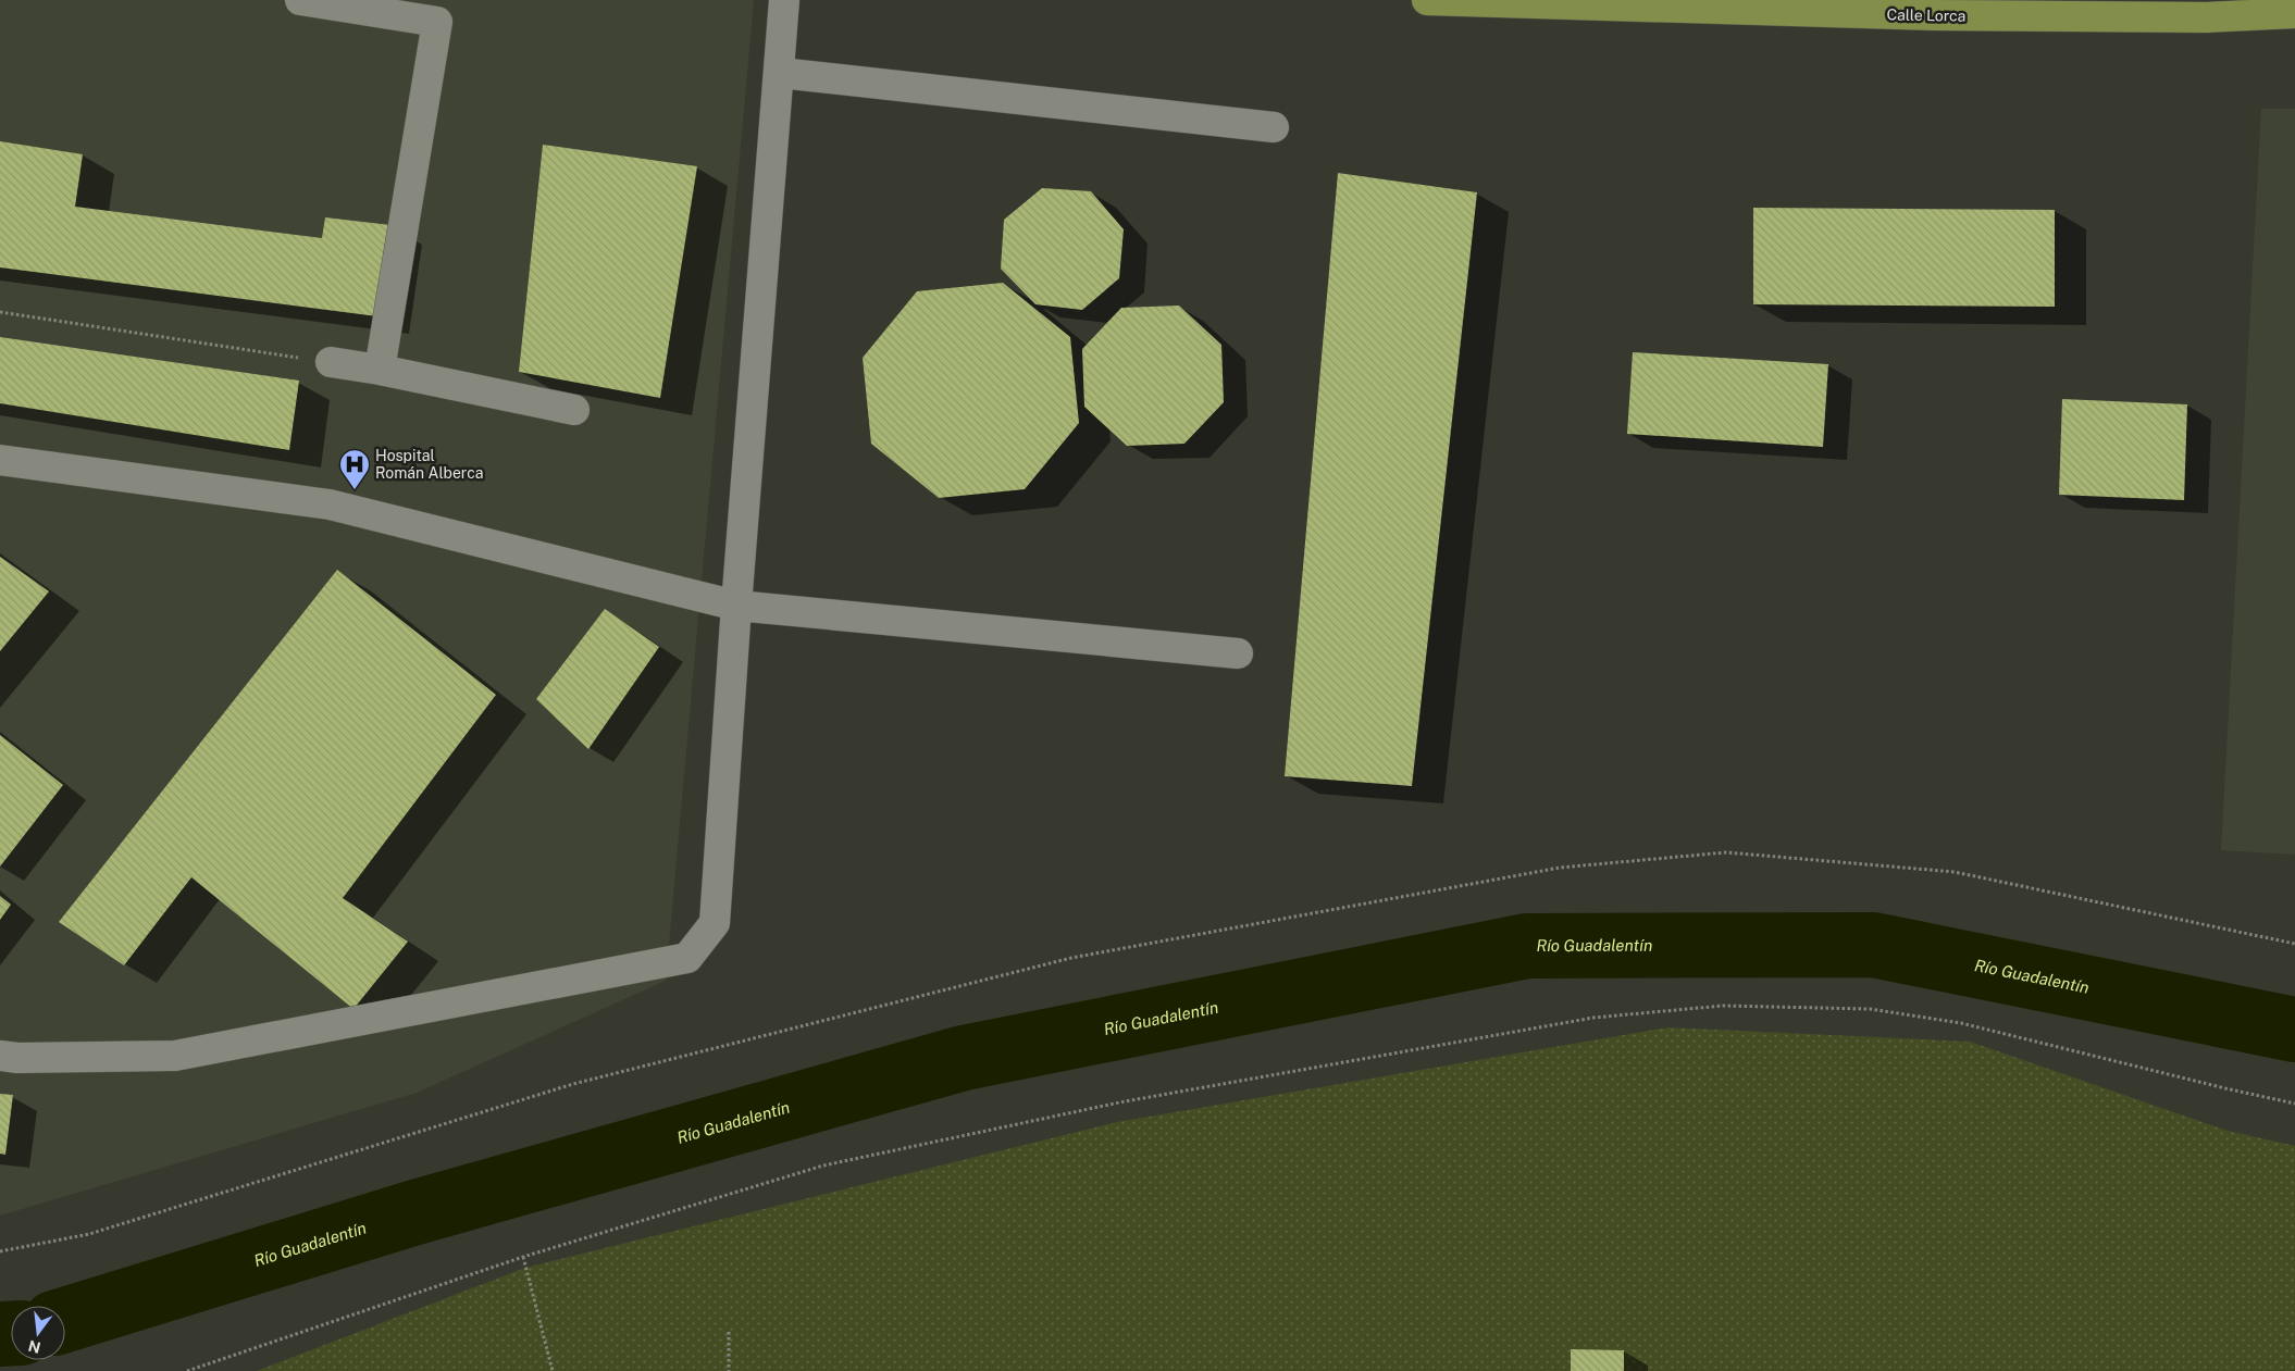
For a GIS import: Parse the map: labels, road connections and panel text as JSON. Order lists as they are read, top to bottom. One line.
{"streets":{"main road":["Calle Lorca"]},"water":["Río Guadalentín"],"places":{"hospital":["Hospital Román Alberca"]},"north":"bottom"}
